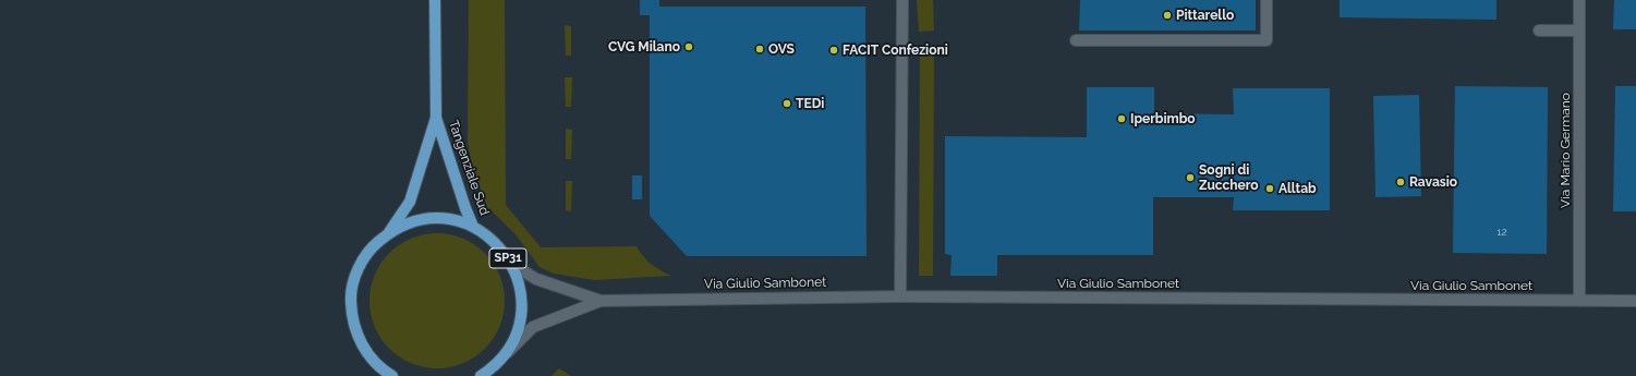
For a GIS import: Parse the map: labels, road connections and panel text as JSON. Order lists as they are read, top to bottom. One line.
{"streets":{"main road":["Tangenziale Sud","SP31"],"street":["Via Mario Germano","Via Giulio Sambonet"]},"crossings":[["Via Mario Germano","Via Giulio Sambonet"],["Tangenziale Sud","SP31"],["SP31","Via Giulio Sambonet"]],"places":["Pittarello","CVG Milano","OVS","FACIT Confezioni","TEDi","Iperbimbo","Sogni di Zucchero","Ravasio","Alltab"],"house_numbers":["12"]}
